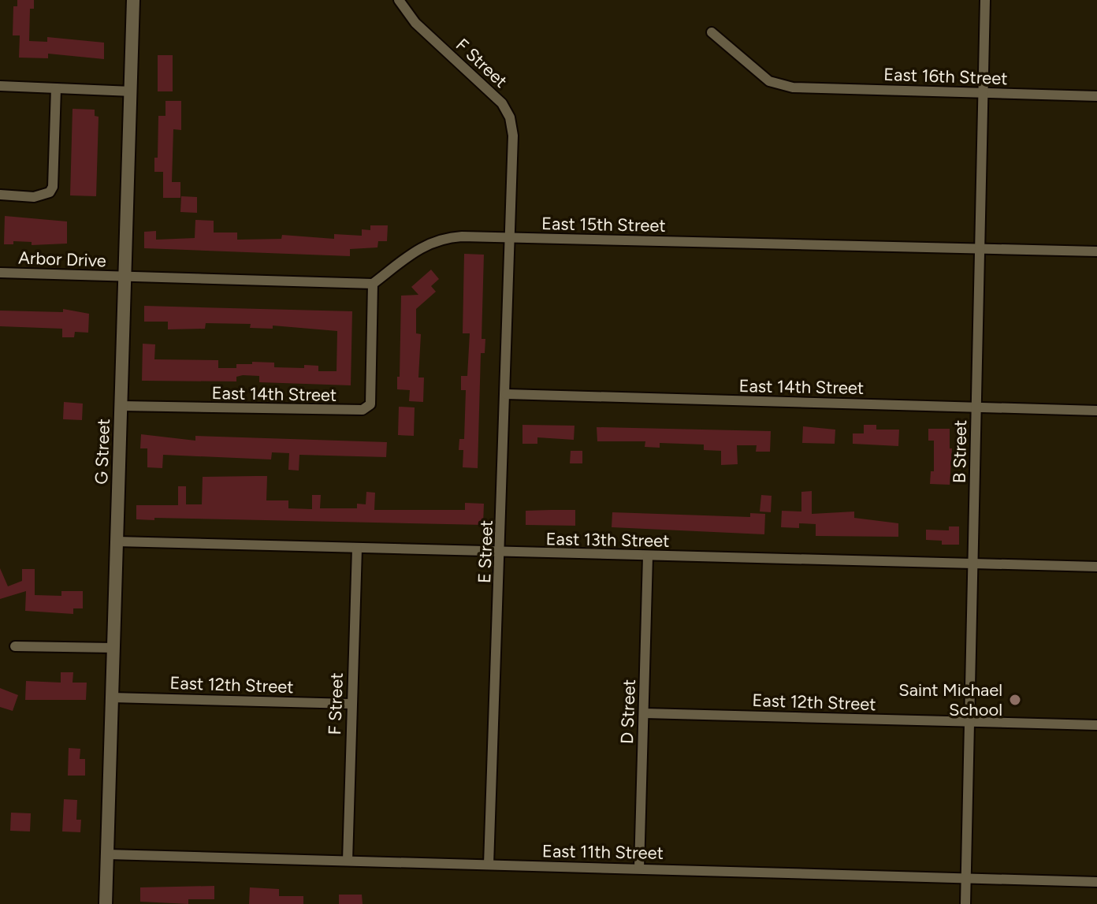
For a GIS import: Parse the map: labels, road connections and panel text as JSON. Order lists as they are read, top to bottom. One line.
{"streets":{"main road":["G Street"],"street":["F Street","East 16th Street","East 15th Street","Arbor Drive","East 14th Street","B Street","East 13th Street","E Street","East 12th Street","D Street","East 11th Street"]},"crossings":[["F Street","East 15th Street"],["F Street","East 13th Street"],["F Street","E Street"],["F Street","East 12th Street"],["F Street","East 11th Street"],["East 16th Street","B Street"],["East 15th Street","East 14th Street"],["East 15th Street","B Street"],["East 15th Street","E Street"],["Arbor Drive","G Street"],["East 14th Street","G Street"],["East 14th Street","B Street"],["East 14th Street","E Street"],["G Street","East 13th Street"],["G Street","East 12th Street"],["G Street","East 11th Street"],["B Street","East 13th Street"],["B Street","East 12th Street"],["B Street","East 11th Street"],["East 13th Street","E Street"],["East 13th Street","D Street"],["E Street","East 11th Street"],["East 12th Street","D Street"],["D Street","East 11th Street"]],"places":["Saint Michael School"]}
